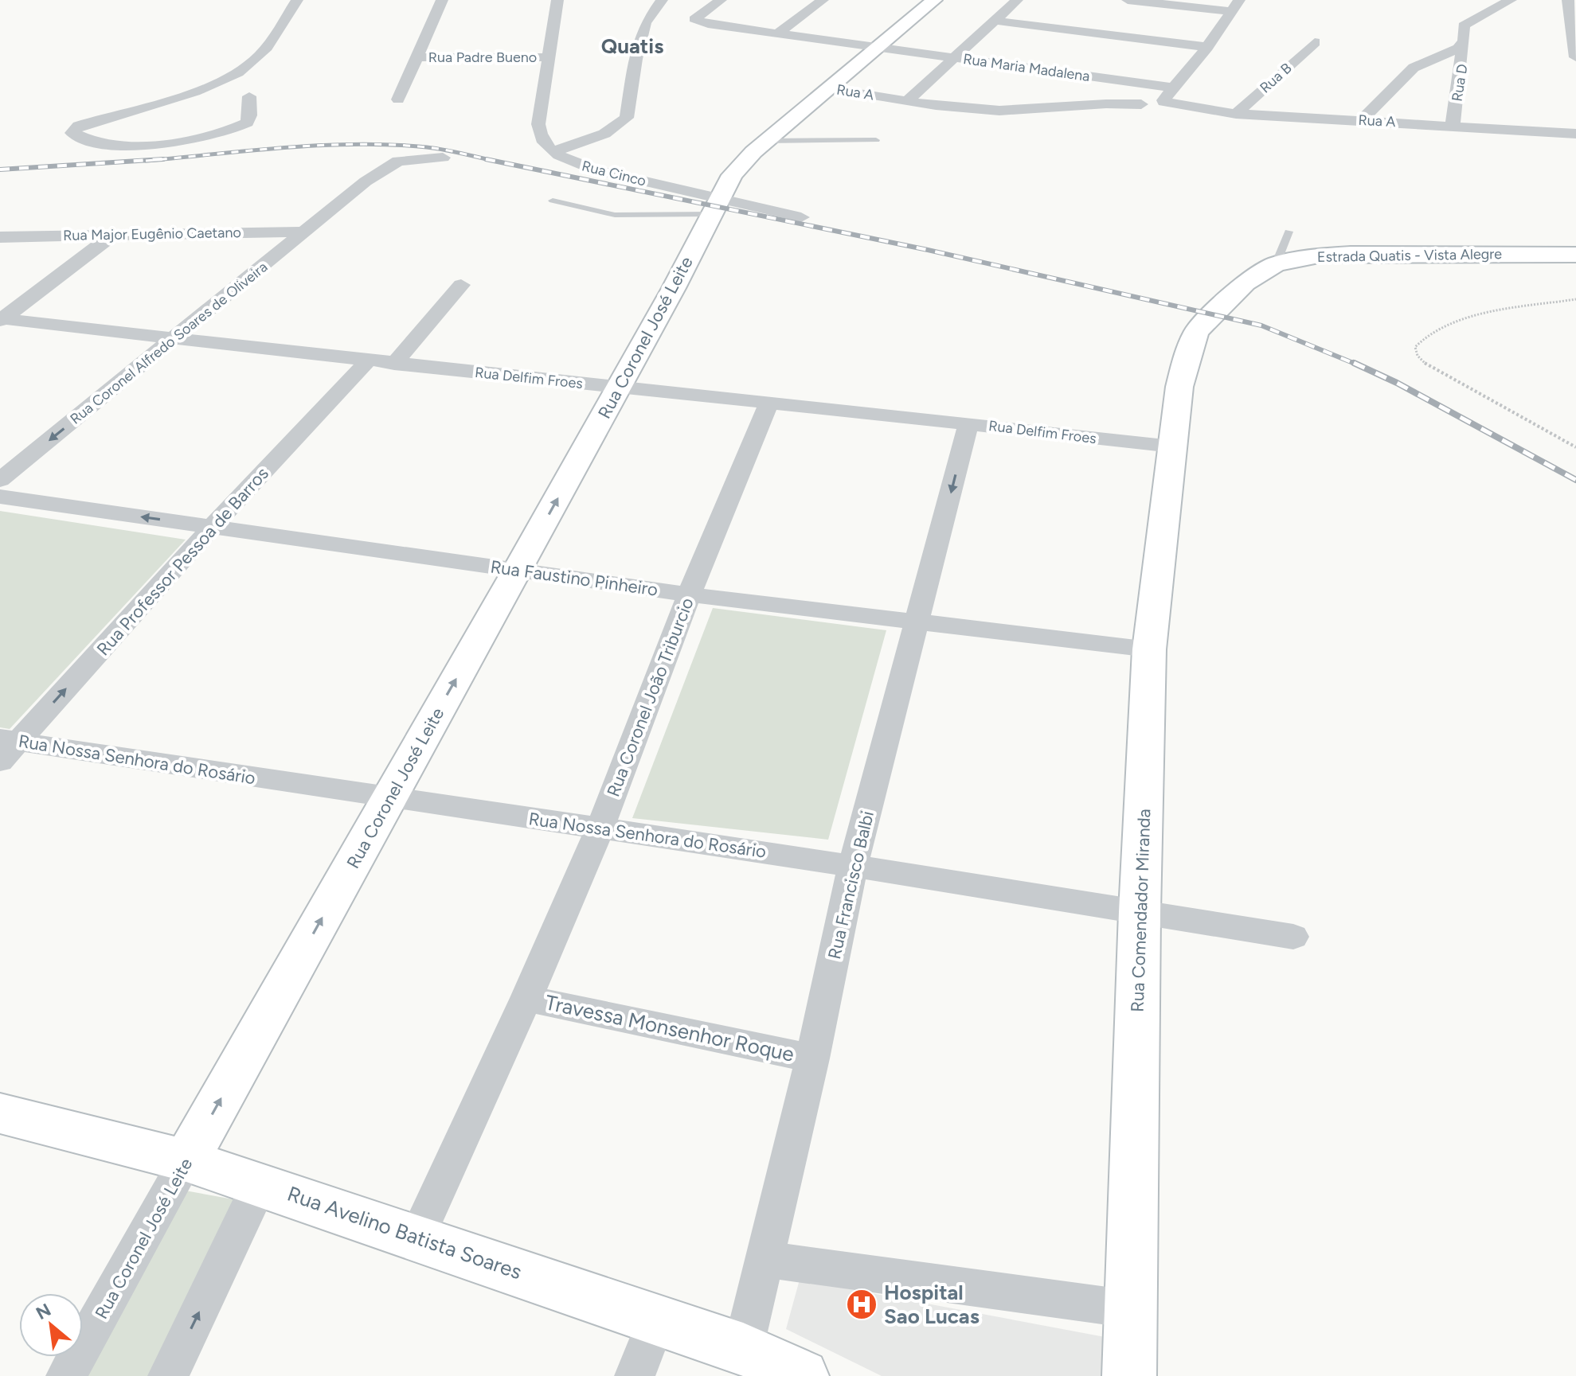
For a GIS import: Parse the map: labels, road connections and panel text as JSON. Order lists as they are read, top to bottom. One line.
{"streets":{"street":["Rua Padre Bueno","Rua Maria Madalena","Rua B","Rua D","Rua A","Rua Cinco","Rua Major Eugênio Caetano","Estrada Quatis - Vista Alegre","Rua Coronel José Leite","Rua Coronel Alfredo Soares de Oliveira","Rua Delfim Froes","Rua Professor Pessoa de Barros","Rua Faustino Pinheiro","Rua Coronel João Triburcio","Rua Nossa Senhora do Rosário","Rua Francisco Balbi","Rua Comendador Miranda","Travessa Monsenhor Roque","Rua Avelino Batista Soares"]},"crossings":[["Rua Maria Madalena","Rua A"],["Rua Maria Madalena","Rua Coronel José Leite"],["Rua B","Rua A"],["Rua D","Rua A"],["Rua A","Rua Coronel José Leite"],["Rua Cinco","Rua Coronel José Leite"],["Rua Major Eugênio Caetano","Rua Coronel Alfredo Soares de Oliveira"],["Estrada Quatis - Vista Alegre","Rua Delfim Froes"],["Estrada Quatis - Vista Alegre","Rua Comendador Miranda"],["Rua Coronel José Leite","Rua Delfim Froes"],["Rua Coronel José Leite","Rua Faustino Pinheiro"],["Rua Coronel José Leite","Rua Nossa Senhora do Rosário"],["Rua Coronel José Leite","Rua Avelino Batista Soares"],["Rua Coronel Alfredo Soares de Oliveira","Rua Delfim Froes"],["Rua Delfim Froes","Rua Professor Pessoa de Barros"],["Rua Delfim Froes","Rua Coronel João Triburcio"],["Rua Delfim Froes","Rua Francisco Balbi"],["Rua Delfim Froes","Rua Comendador Miranda"],["Rua Professor Pessoa de Barros","Rua Faustino Pinheiro"],["Rua Professor Pessoa de Barros","Rua Nossa Senhora do Rosário"],["Rua Faustino Pinheiro","Rua Coronel João Triburcio"],["Rua Faustino Pinheiro","Rua Francisco Balbi"],["Rua Faustino Pinheiro","Rua Comendador Miranda"],["Rua Coronel João Triburcio","Rua Nossa Senhora do Rosário"],["Rua Coronel João Triburcio","Travessa Monsenhor Roque"],["Rua Coronel João Triburcio","Rua Avelino Batista Soares"],["Rua Nossa Senhora do Rosário","Rua Francisco Balbi"],["Rua Nossa Senhora do Rosário","Rua Comendador Miranda"],["Rua Francisco Balbi","Travessa Monsenhor Roque"],["Rua Francisco Balbi","Rua Avelino Batista Soares"]],"one_way":["Rua Coronel José Leite","Rua Professor Pessoa de Barros"],"districts":["Quatis"],"places":{"hospital":["Hospital Sao Lucas"]},"north":"top left"}
